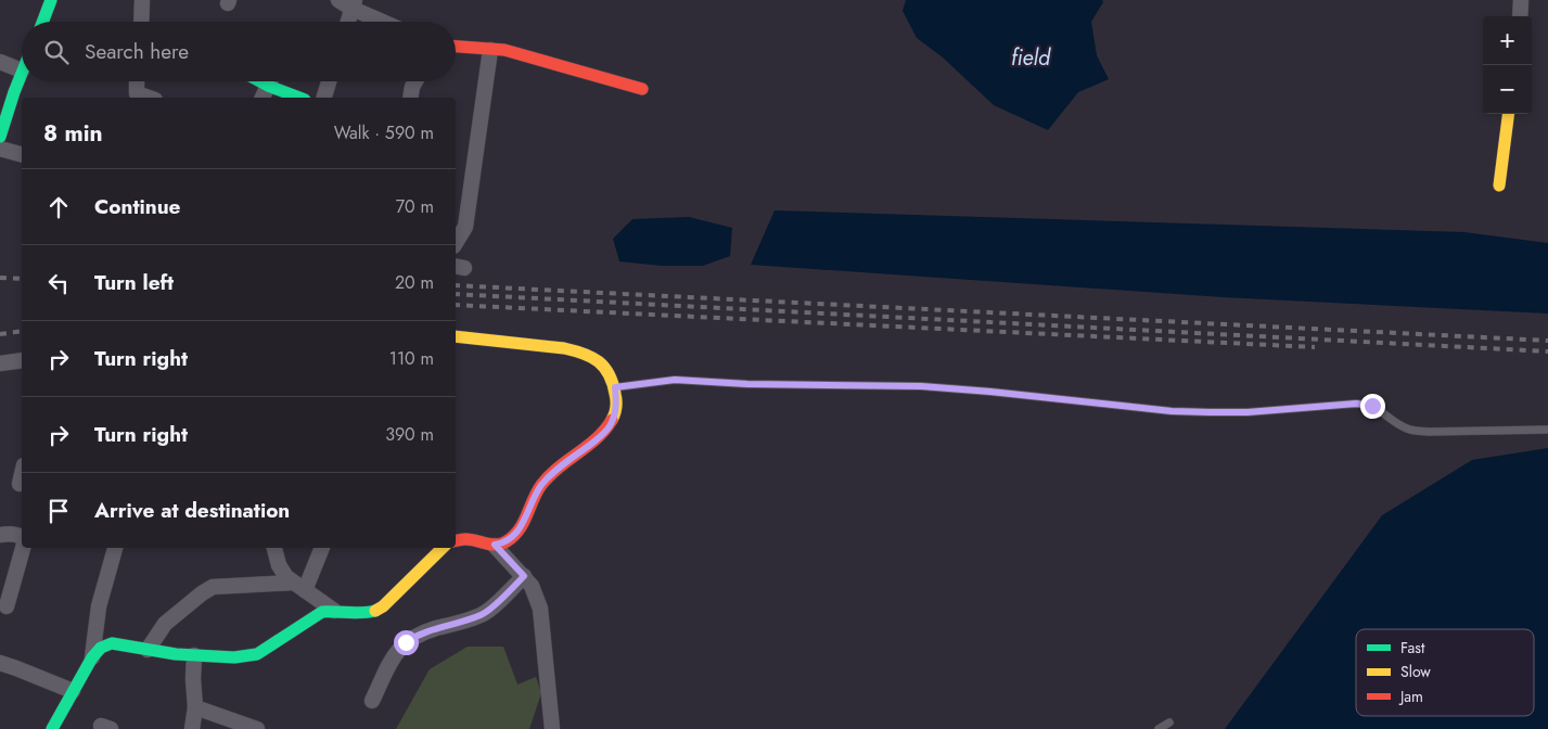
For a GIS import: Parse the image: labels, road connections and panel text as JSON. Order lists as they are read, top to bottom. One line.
{"water":["field"],"legend":["Fast","Slow","Jam"],"page":{"map_buttons":["+","−"],"search":"Search here","heading":["8 min","Walk · 590 m"],"list":[["Continue","70 m"],["Turn left","20 m"],["Turn right","110 m"],["Turn right","390 m"],"Arrive at destination"]}}
